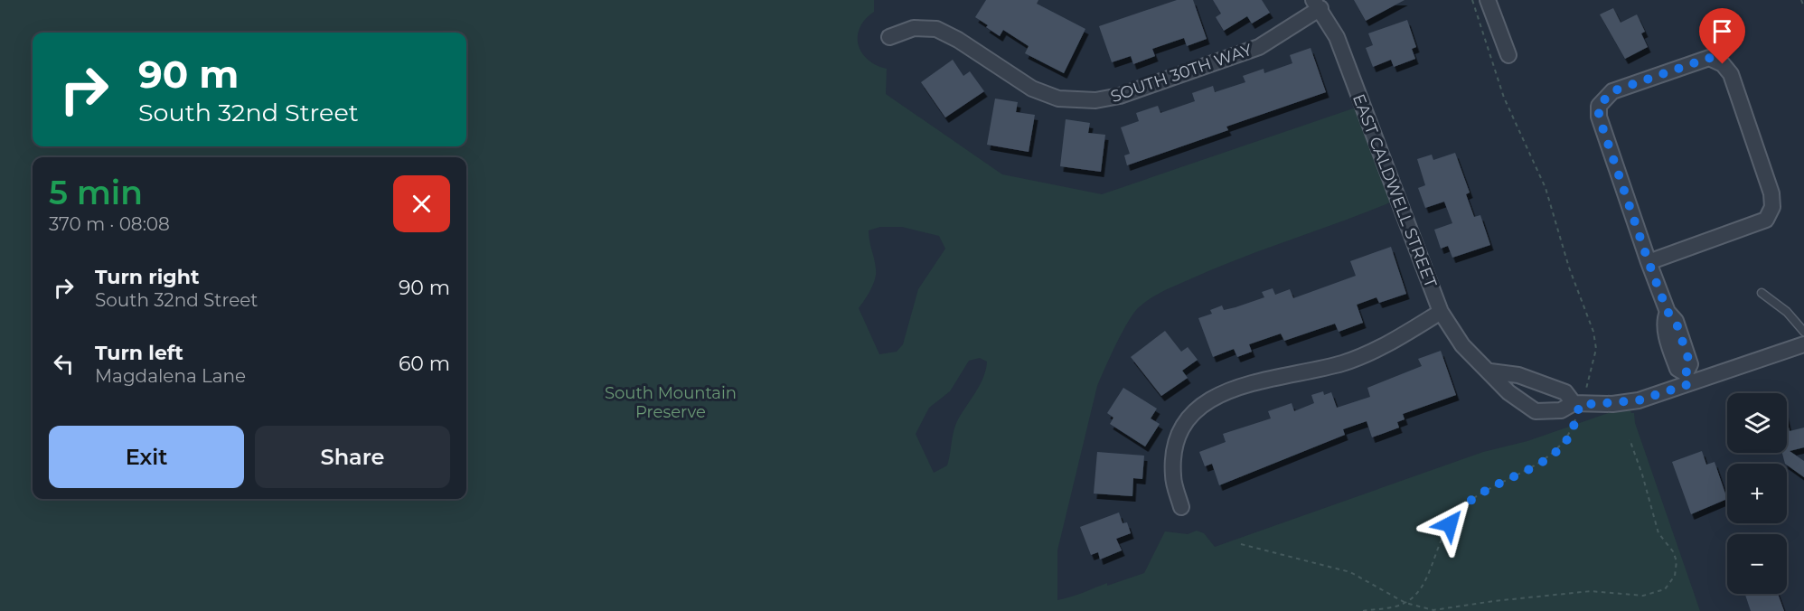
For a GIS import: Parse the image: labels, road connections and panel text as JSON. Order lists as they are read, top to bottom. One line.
{"streets":{"street":["SOUTH 30TH WAY","EAST CALDWELL STREET"]},"crossings":[["SOUTH 30TH WAY","EAST CALDWELL STREET"]],"parks":["South Mountain Preserve"],"page":{"turn":["90 m","South 32nd Street"],"heading":["5 min","370 m · 08:08"],"list":[{"name":"Turn right","note":"South 32nd Street","value":"90 m"},{"name":"Turn left","note":"Magdalena Lane","value":"60 m"}],"map_buttons":["+","−"],"buttons":["Exit","Share"]}}
